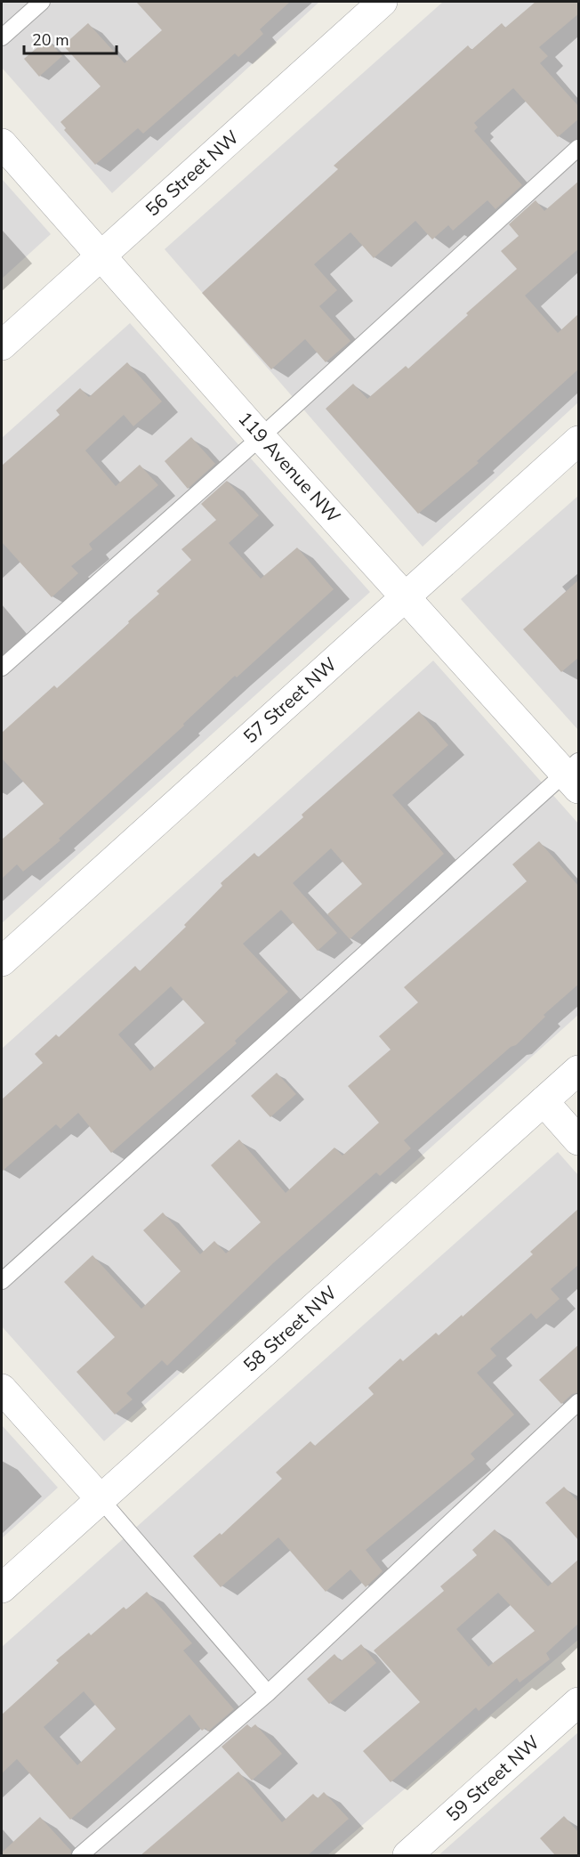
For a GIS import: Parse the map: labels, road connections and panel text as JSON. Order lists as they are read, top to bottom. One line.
{"streets":{"street":["56 Street NW","119 Avenue NW","57 Street NW","58 Street NW","59 Street NW"]},"crossings":[["56 Street NW","119 Avenue NW"],["119 Avenue NW","57 Street NW"]],"scale_bar":"20 m"}
